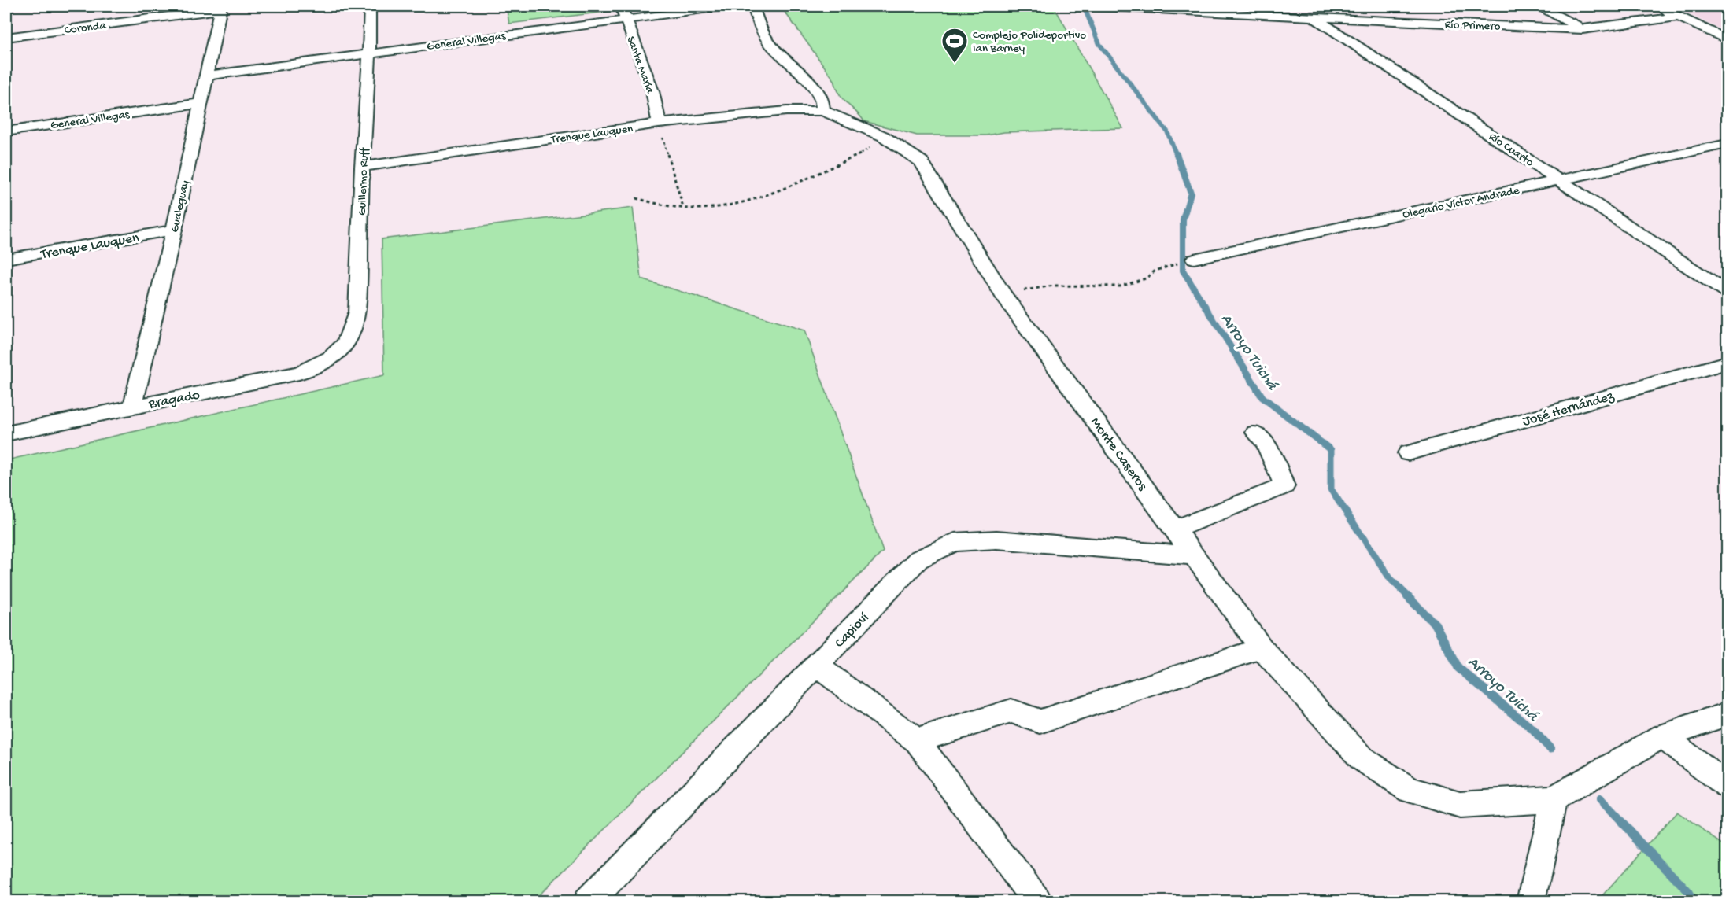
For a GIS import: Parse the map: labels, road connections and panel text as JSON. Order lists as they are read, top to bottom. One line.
{"streets":{"street":["Río Primero","Coronda","General Villegas","Santa María","Trenque Lauquen","Río Cuarto","Guillermo Ruff","Olegario Víctor Andrade","Gualeguay","Bragado","José Hernández","Monte Caseros","Capioví"]},"crossings":[["Río Primero","Río Cuarto"],["Coronda","Gualeguay"],["General Villegas","Santa María"],["General Villegas","Guillermo Ruff"],["General Villegas","Gualeguay"],["Santa María","Trenque Lauquen"],["Trenque Lauquen","Guillermo Ruff"],["Trenque Lauquen","Gualeguay"],["Trenque Lauquen","Monte Caseros"],["Río Cuarto","Olegario Víctor Andrade"],["Guillermo Ruff","Bragado"],["Gualeguay","Bragado"],["Monte Caseros","Capioví"]],"water":["Arroyo Tuichá"],"places":{"sports":["Complejo Polideportivo Ian Barney"]}}
